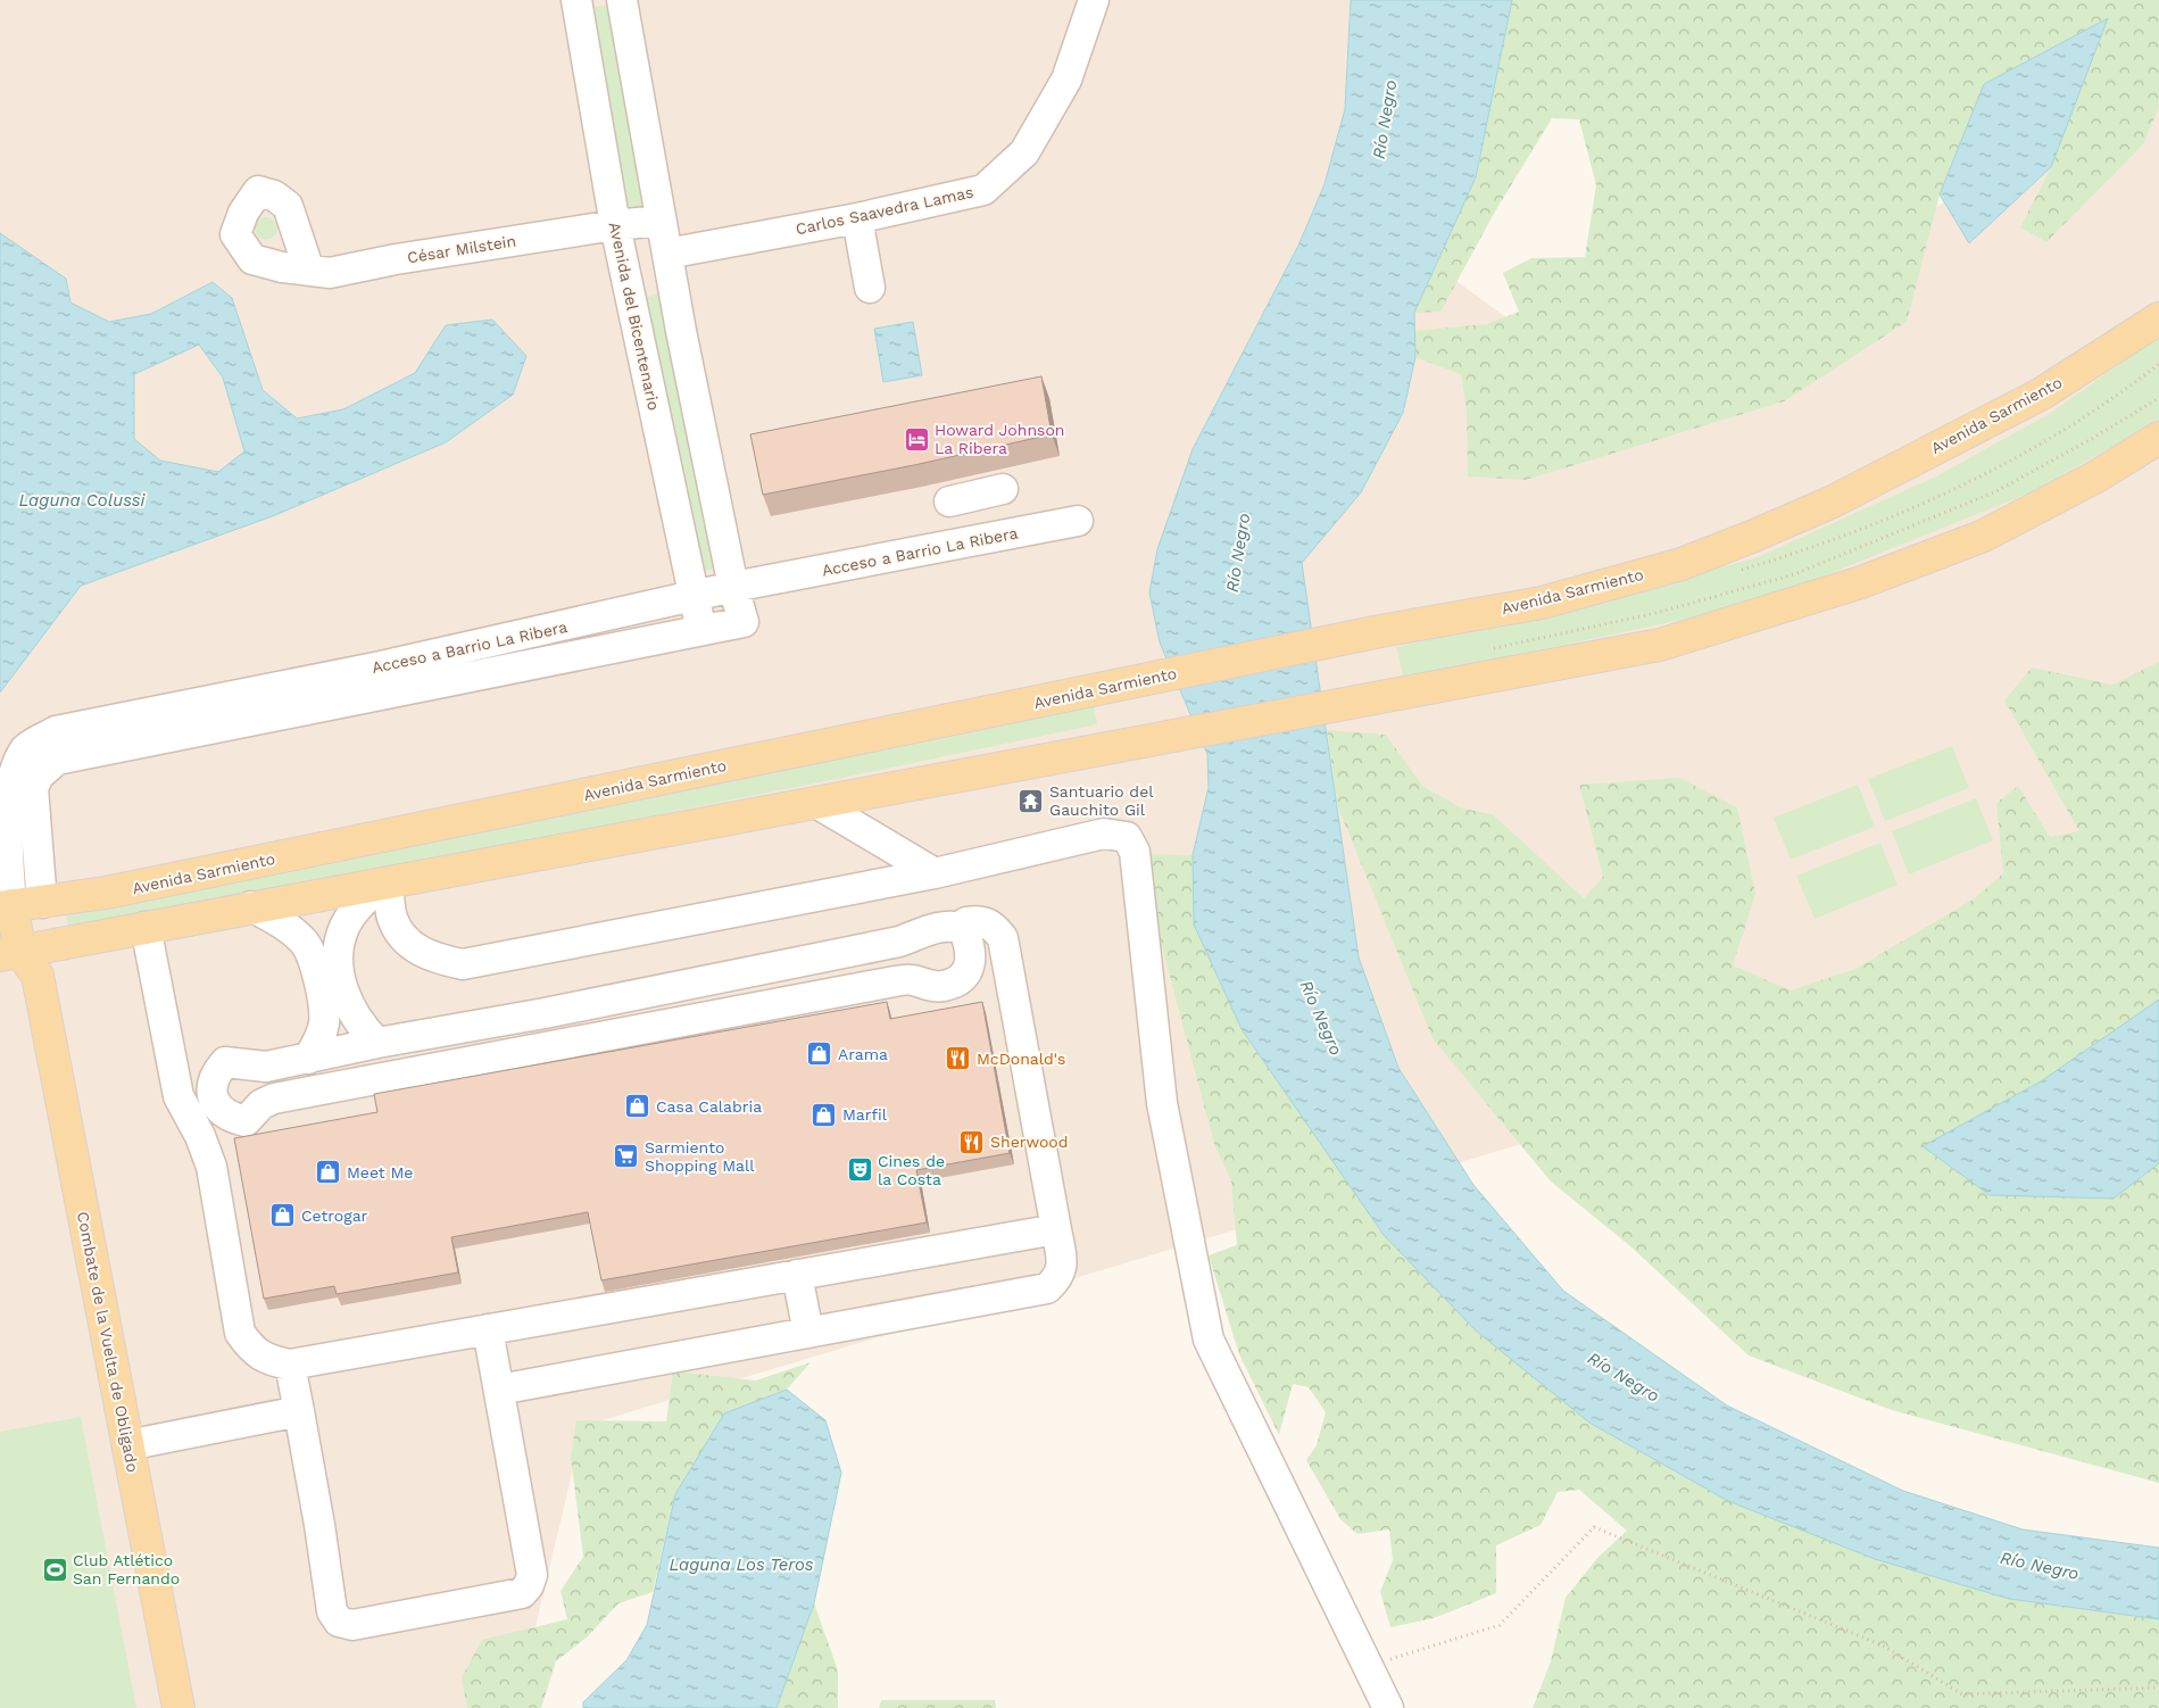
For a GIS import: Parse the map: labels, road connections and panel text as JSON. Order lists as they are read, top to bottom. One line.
{"streets":{"main road":["Avenida Sarmiento","Combate de la Vuelta de Obligado"],"street":["Carlos Saavedra Lamas","César Milstein","Avenida del Bicentenario","Acceso a Barrio La Ribera"]},"crossings":[["Carlos Saavedra Lamas","Avenida del Bicentenario"],["César Milstein","Avenida del Bicentenario"],["Avenida del Bicentenario","Acceso a Barrio La Ribera"],["Avenida Sarmiento","Acceso a Barrio La Ribera"],["Avenida Sarmiento","Combate de la Vuelta de Obligado"],["Acceso a Barrio La Ribera","Combate de la Vuelta de Obligado"]],"water":["Río Negro","Laguna Colussi","Laguna Los Teros"],"places":{"hotel":["Howard Johnson La Ribera"],"temple":["Santuario del Gauchito Gil"],"shop":["Arama","Casa Calabria","Marfil","Meet Me","Cetrogar"],"restaurant":["McDonald's","Sherwood"],"supermarket":["Sarmiento Shopping Mall"],"theatre":["Cines de la Costa"],"sports":["Club Atlético San Fernando"]}}
